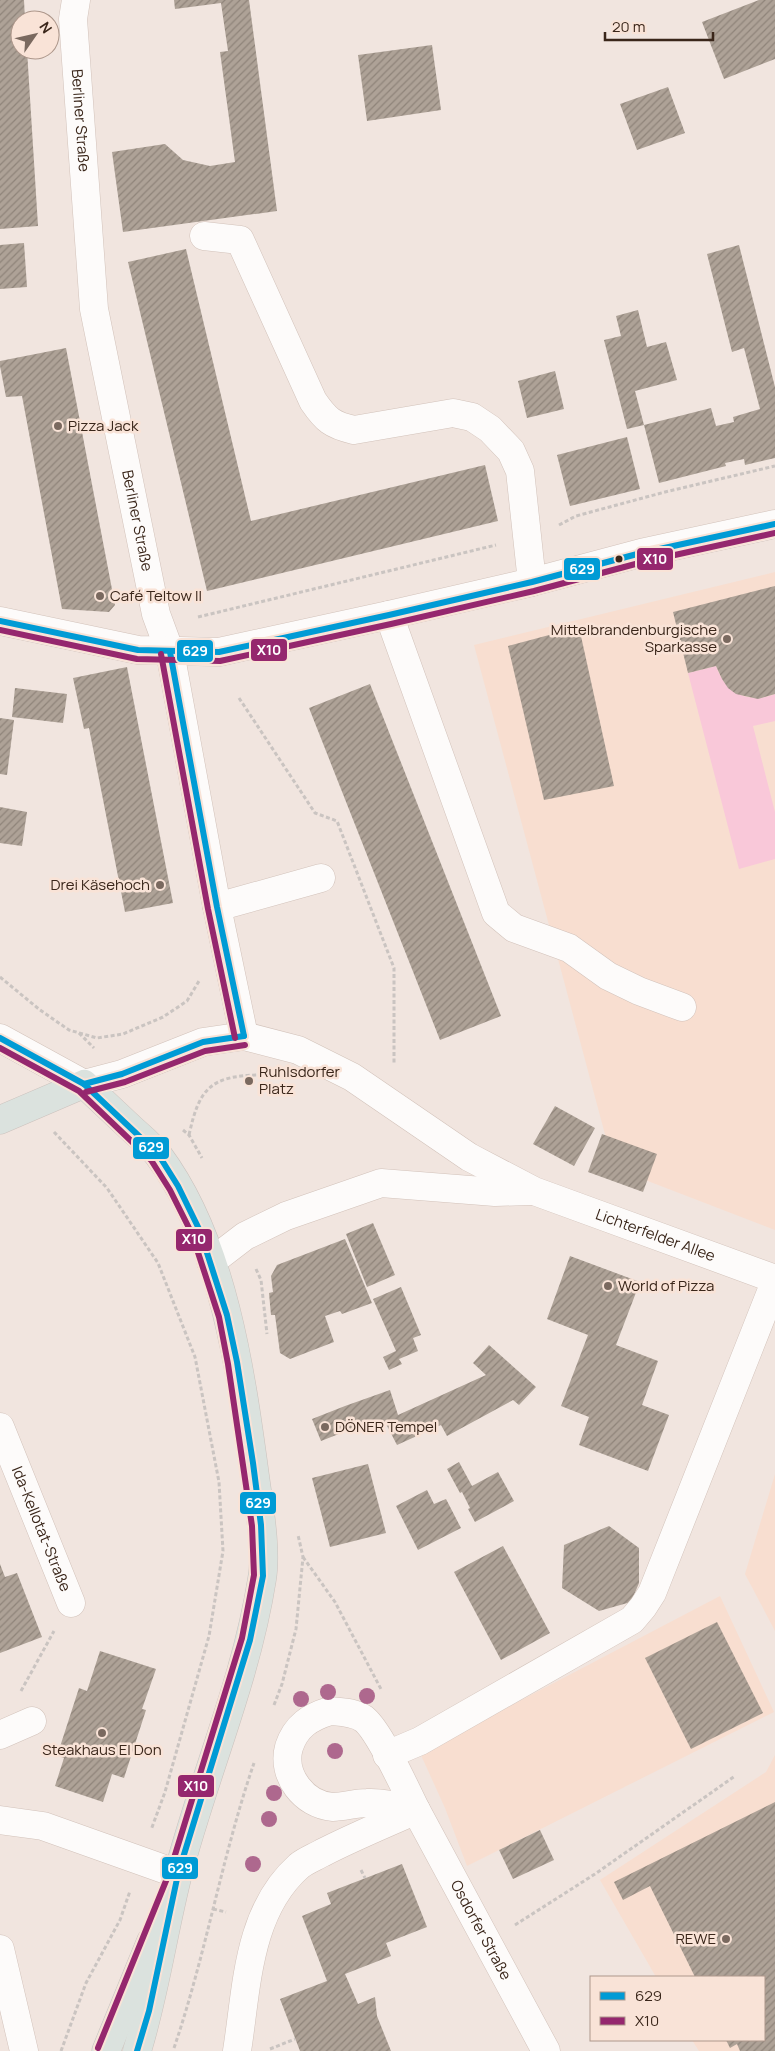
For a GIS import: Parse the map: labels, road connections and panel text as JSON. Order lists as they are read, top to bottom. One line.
{"streets":{"street":["Berliner Straße","Lichterfelder Allee","Ida-Kellotat-Straße","Osdorfer Straße"]},"places":["Pizza Jack","Café Teltow II","Mittelbrandenburgische Sparkasse","Drei Käsehoch","Ruhlsdorfer Platz","World of Pizza","DÖNER Tempel","Steakhaus El Don","REWE"],"lines":["transit line 629","transit line X10"],"legend":["629","X10"],"scale_bar":"20 m","north":"top right"}
